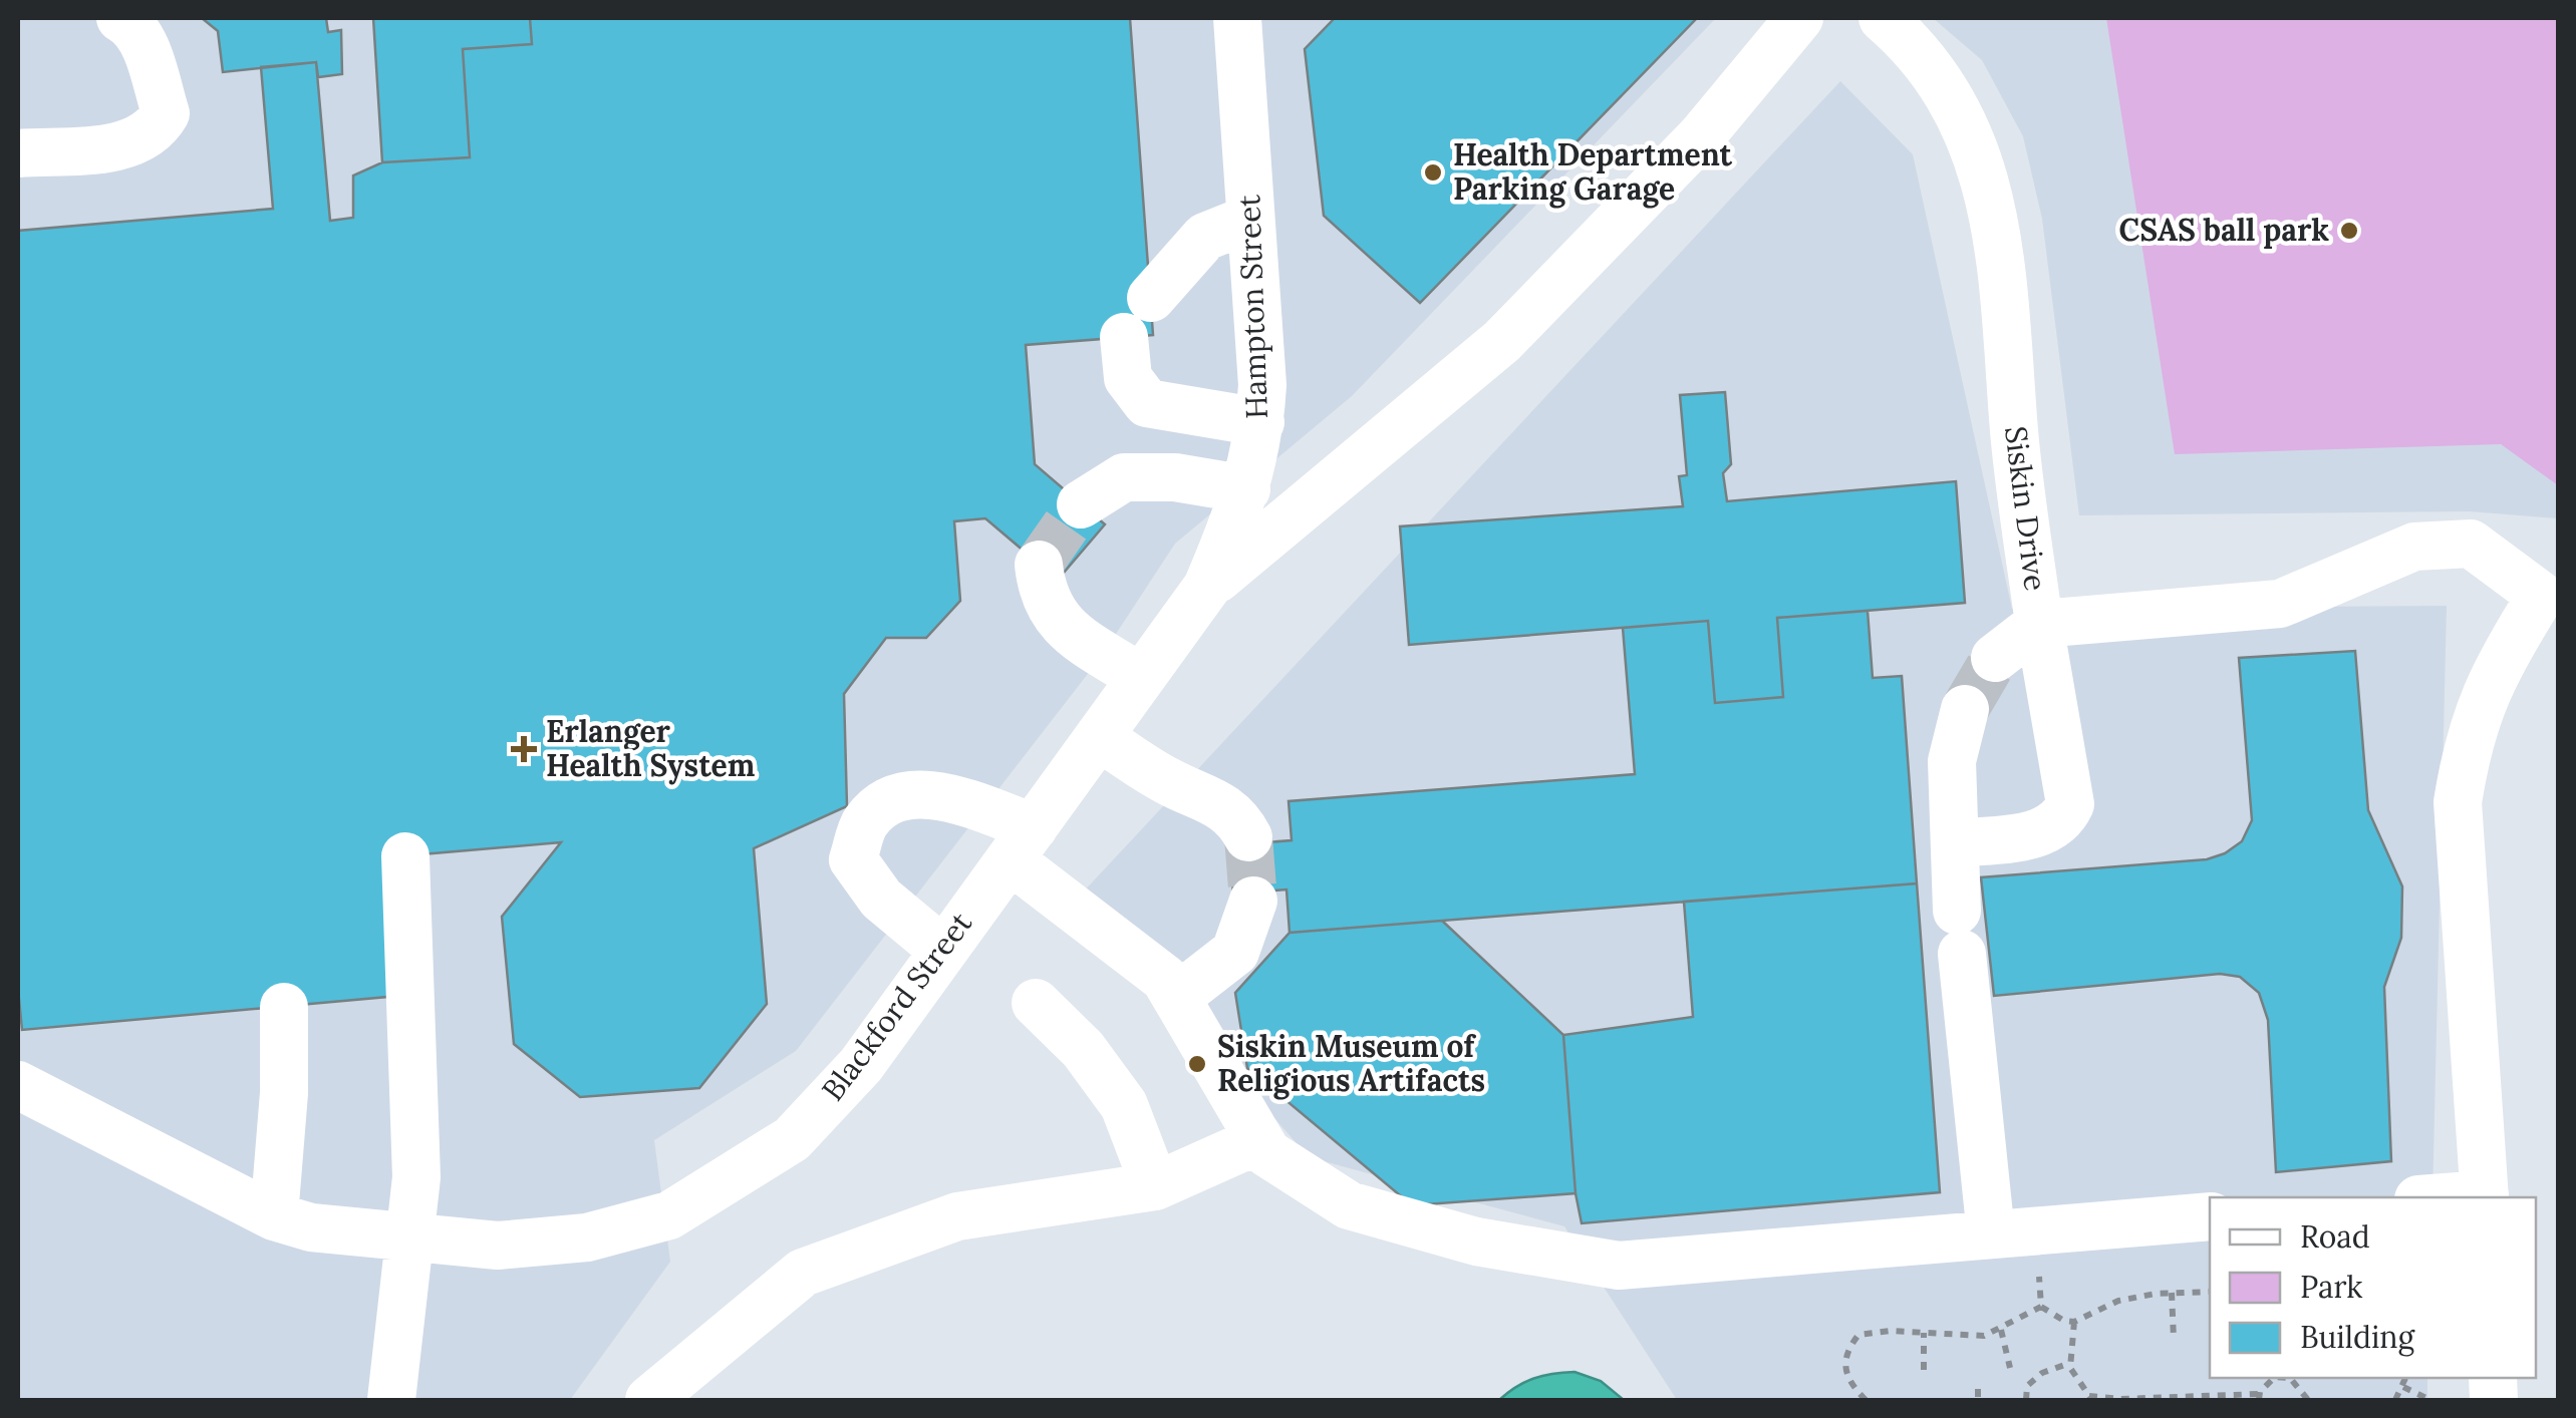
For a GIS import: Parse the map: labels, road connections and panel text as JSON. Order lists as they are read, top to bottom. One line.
{"streets":{"street":["Hampton Street","Siskin Drive","Blackford Street"]},"crossings":[["Hampton Street","Blackford Street"]],"places":{"other":["Health Department Parking Garage","CSAS ball park","Siskin Museum of Religious Artifacts"],"health":["Erlanger Health System"]},"legend":["Road","Park","Building"]}
